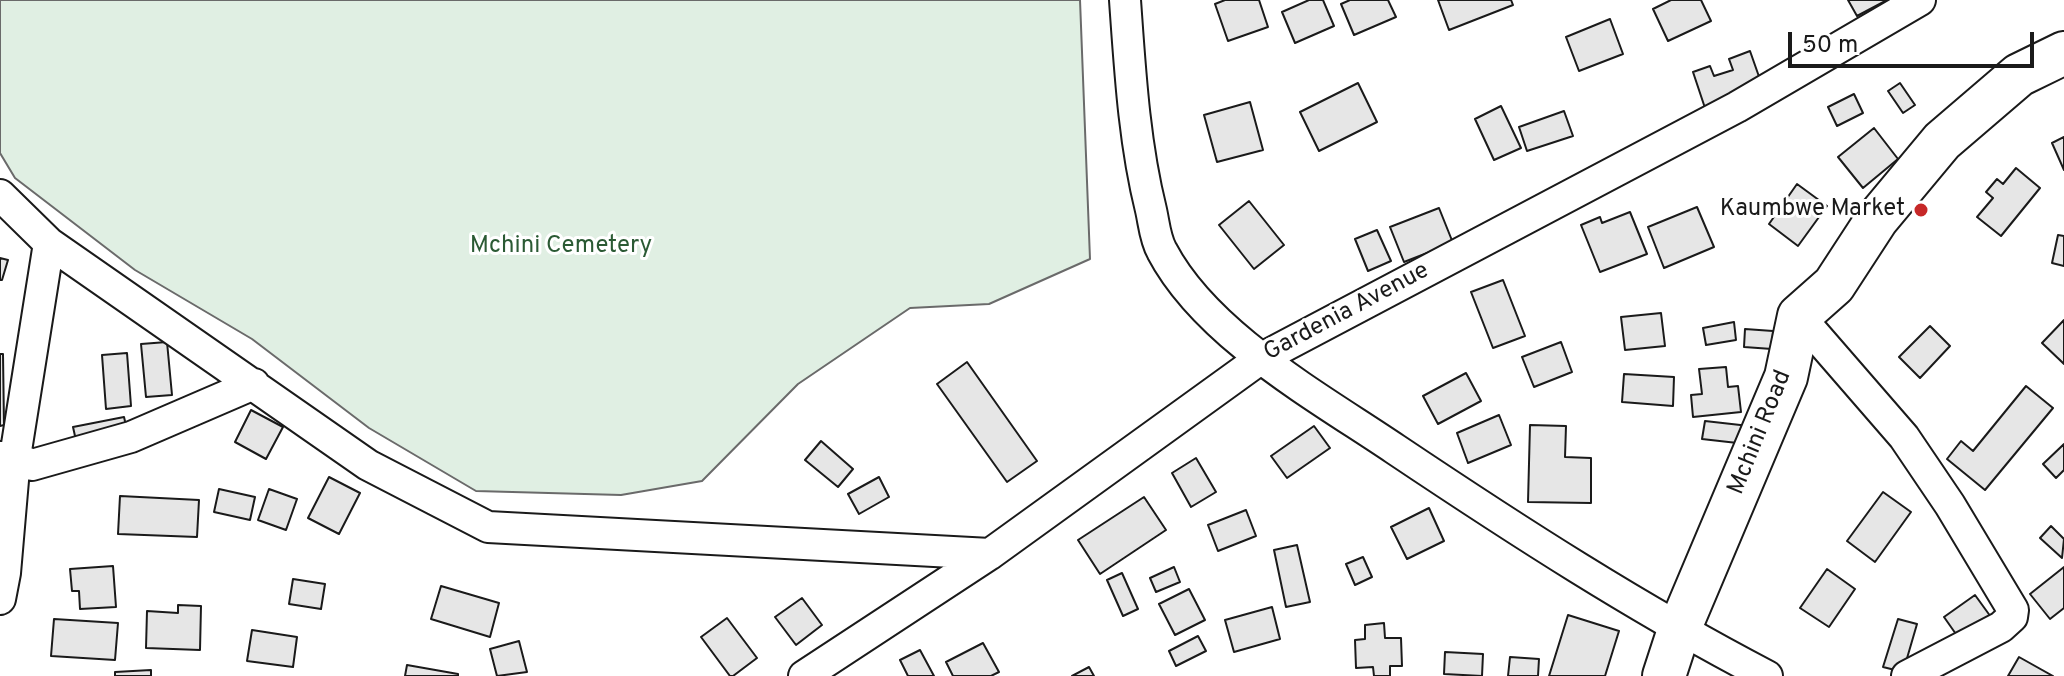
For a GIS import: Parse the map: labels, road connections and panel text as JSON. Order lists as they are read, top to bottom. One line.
{"streets":{"street":["Gardenia Avenue","Mchini Road"]},"parks":["Mchini Cemetery"],"places":["Kaumbwe Market"],"scale_bar":"50 m"}
